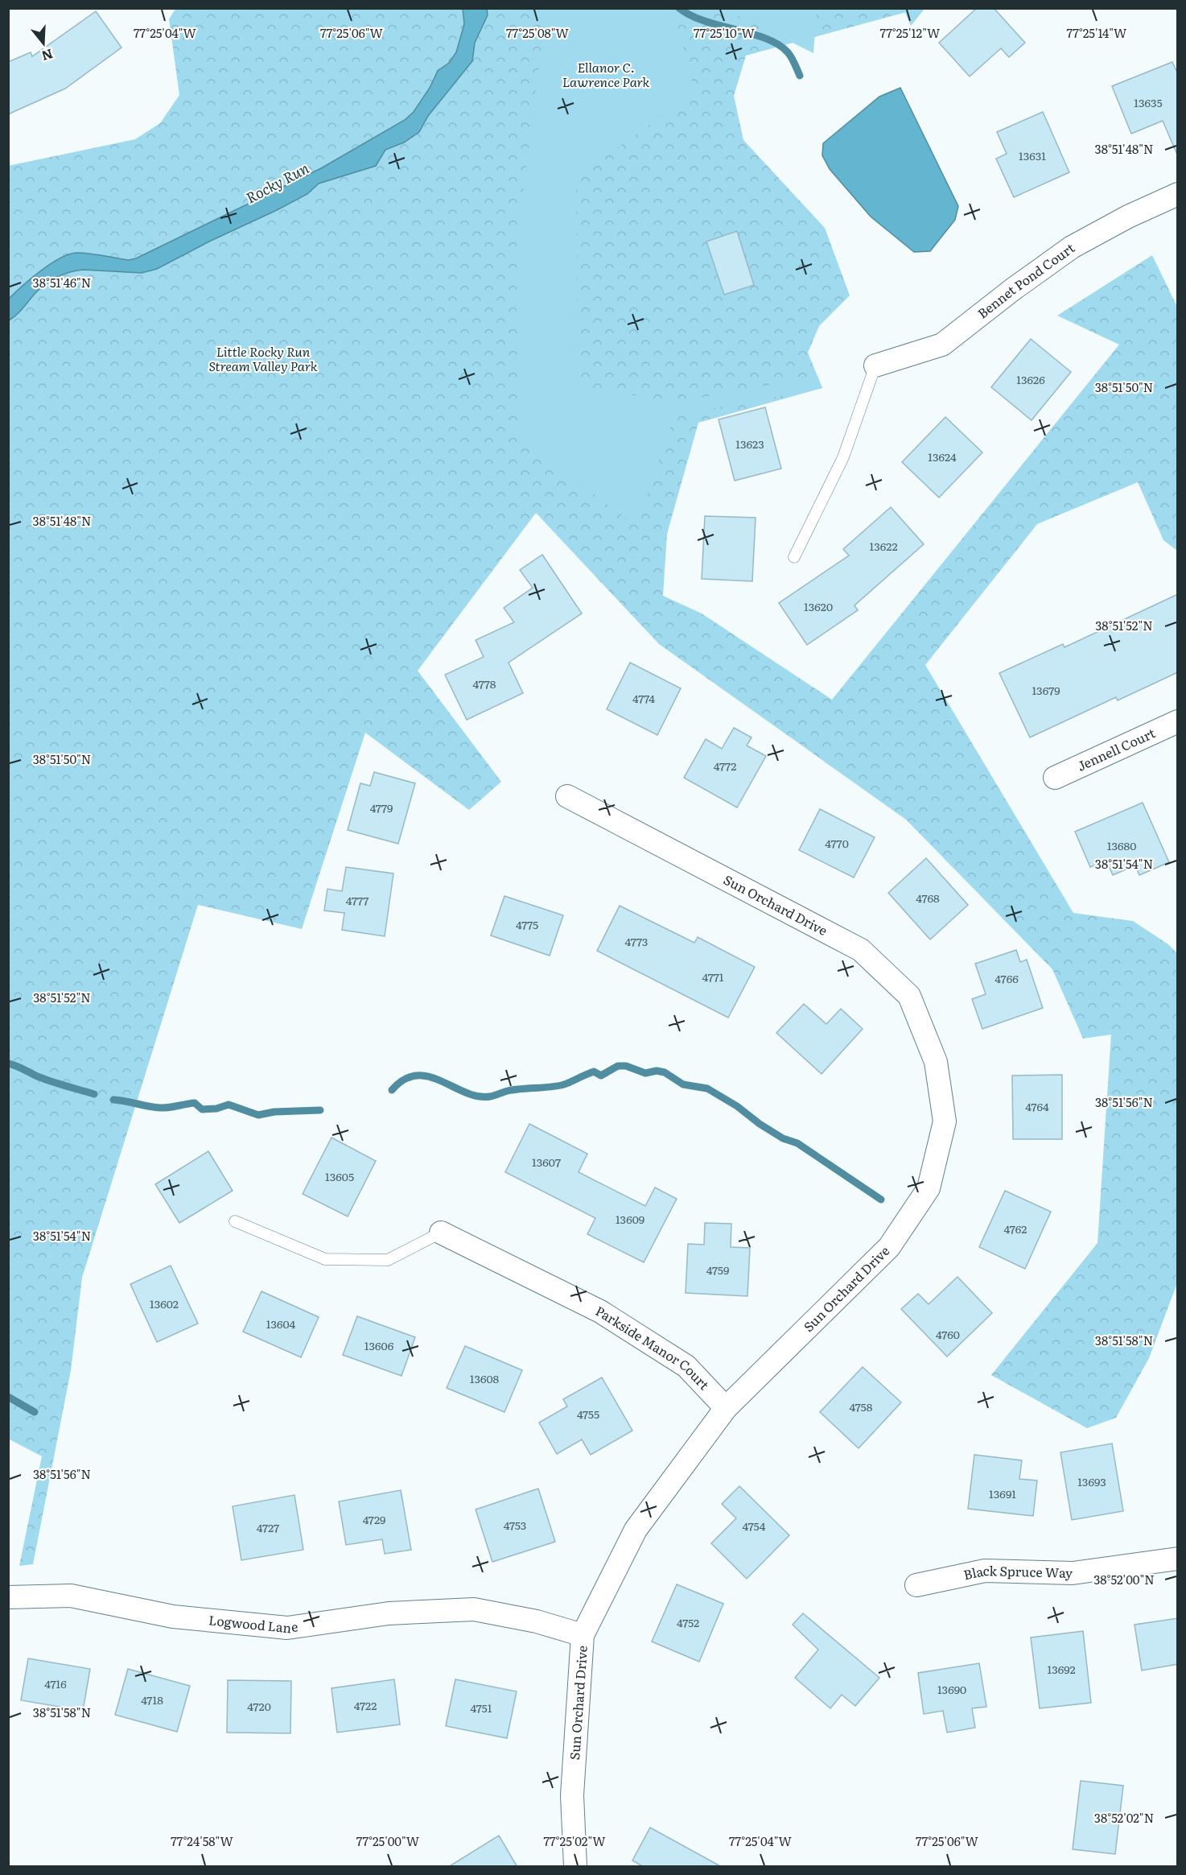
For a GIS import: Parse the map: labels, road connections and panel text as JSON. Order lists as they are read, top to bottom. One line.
{"streets":{"street":["Bennet Pond Court","Jennell Court","Sun Orchard Drive","Parkside Manor Court","Black Spruce Way","Logwood Lane"]},"crossings":[["Sun Orchard Drive","Parkside Manor Court"],["Sun Orchard Drive","Logwood Lane"]],"water":["Rocky Run"],"parks":["Ellanor C. Lawrence Park","Little Rocky Run Stream Valley Park"],"house_numbers":["13635","13631","13626","13623","13624","13622","13620","4778","13679","4774","4772","4779","4770","13680","4768","4777","4775","4773","4771","4766","4764","13607","13605","13609","4762","4759","13602","13604","4760","13606","13608","4758","4755","13693","13691","4729","4753","4754","4727","4752","13692","4716","13690","4718","4722","4720","4751"],"north":"bottom","coordinates":["77°25'04\"W","77°25'06\"W","77°25'08\"W","77°25'10\"W","77°25'12\"W","77°25'14\"W","38°51'48\"N","38°51'46\"N","38°51'50\"N","38°51'52\"N","38°51'54\"N","38°51'56\"N","38°51'58\"N","38°52'00\"N","38°52'02\"N","77°24'58\"W","77°25'00\"W","77°25'02\"W"]}
